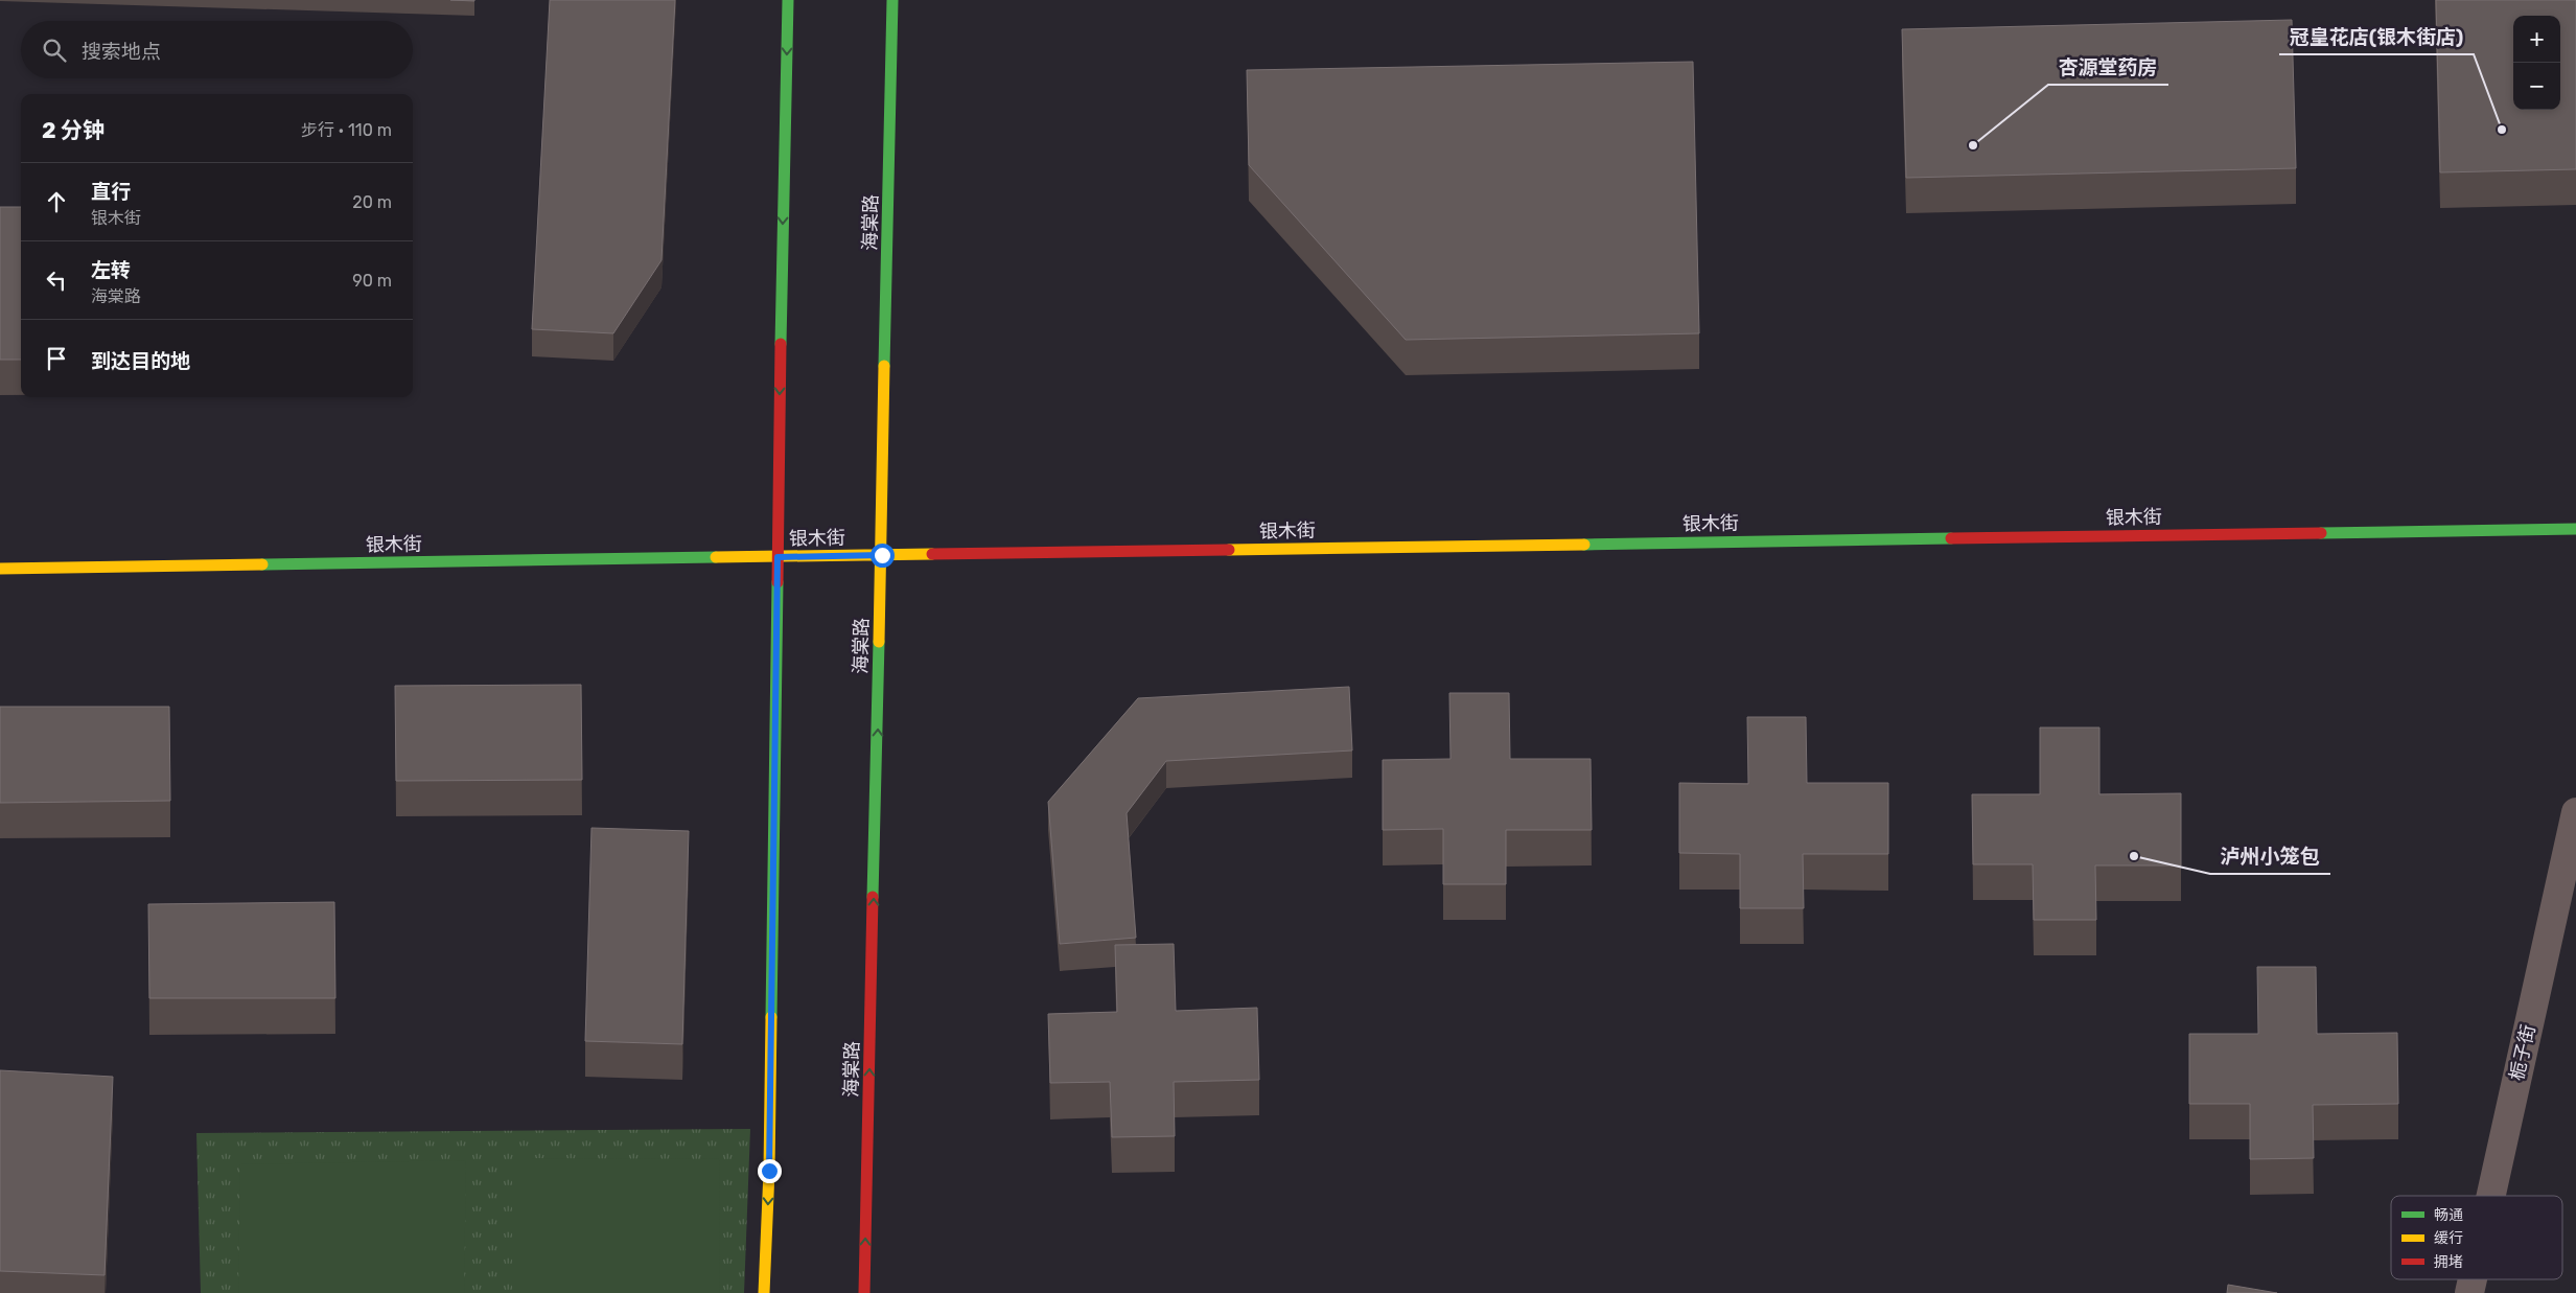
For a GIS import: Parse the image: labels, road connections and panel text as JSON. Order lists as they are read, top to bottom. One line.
{"streets":{"main road":["海棠路","银木街"],"street":["栀子街"]},"crossings":[["海棠路","银木街"]],"places":["冠皇花店(银木街店)","杏源堂药房","泸州小笼包"],"legend":["畅通","缓行","拥堵"],"page":{"map_buttons":["+","−"],"search":"搜索地点","heading":["2 分钟","步行 · 110 m"],"list":[["直行","银木街","20 m"],["左转","海棠路","90 m"],"到达目的地"]}}
